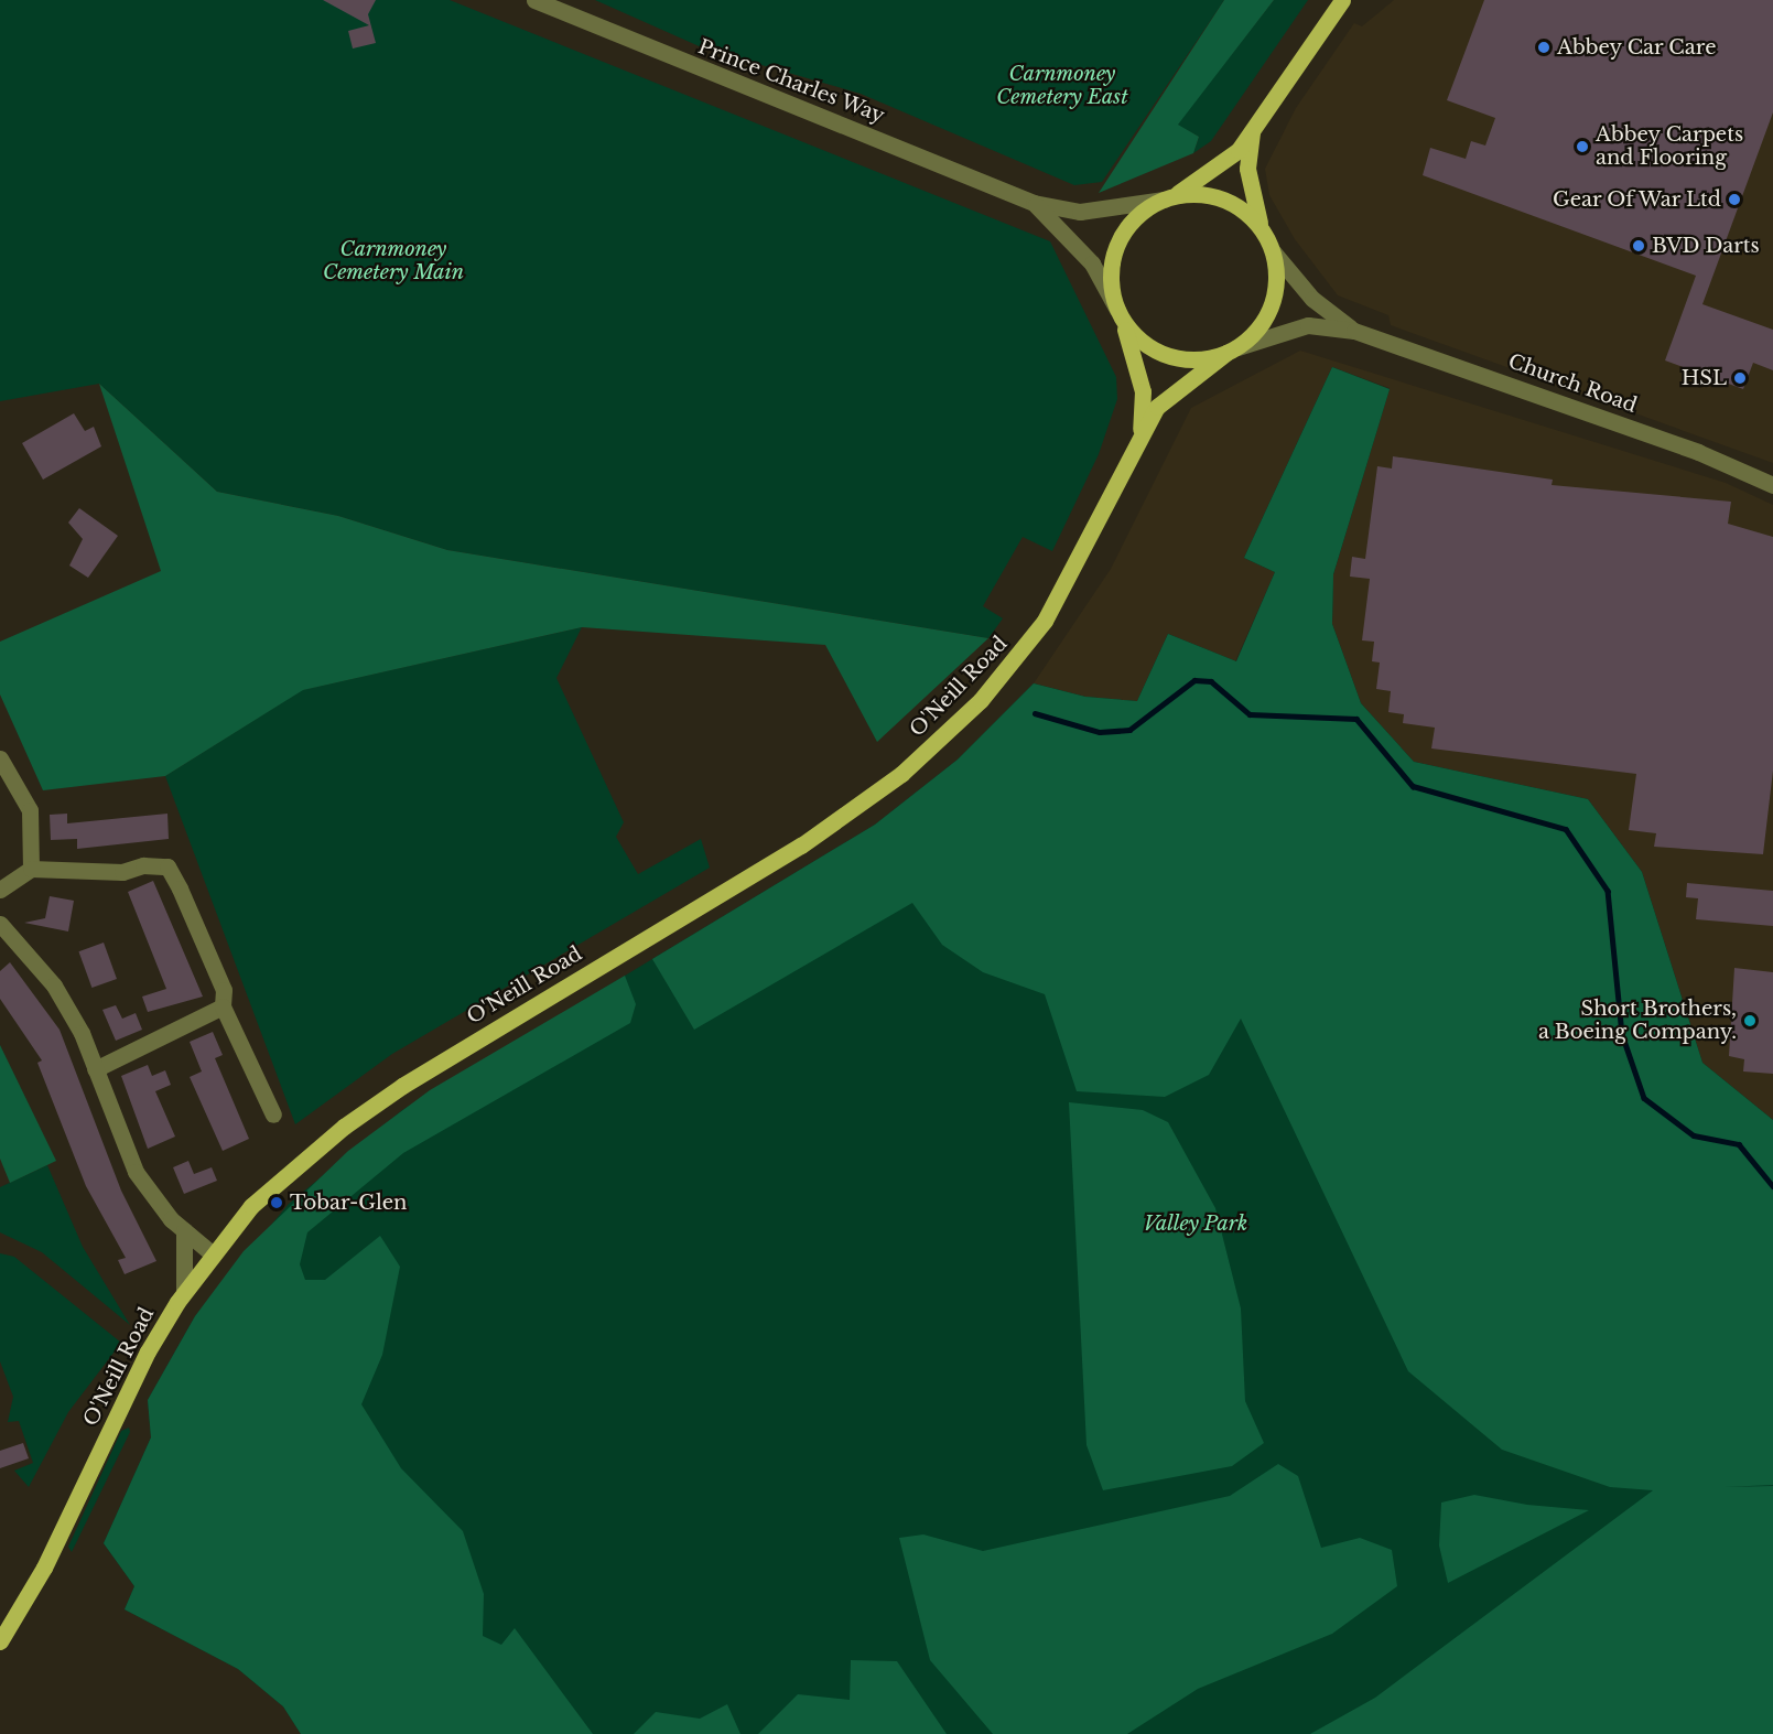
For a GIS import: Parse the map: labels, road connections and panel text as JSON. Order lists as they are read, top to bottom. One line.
{"streets":{"main road":["O'Neill Road"],"street":["Prince Charles Way","Church Road"]},"crossings":[["Prince Charles Way","Church Road"],["Prince Charles Way","O'Neill Road"],["Church Road","O'Neill Road"]],"parks":["Carnmoney Cemetery East","Carnmoney Cemetery Main","Valley Park"],"places":["Abbey Car Care","Abbey Carpets and Flooring","Gear Of War Ltd","BVD Darts","HSL","Short Brothers, a Boeing Company.","Tobar-Glen"]}
